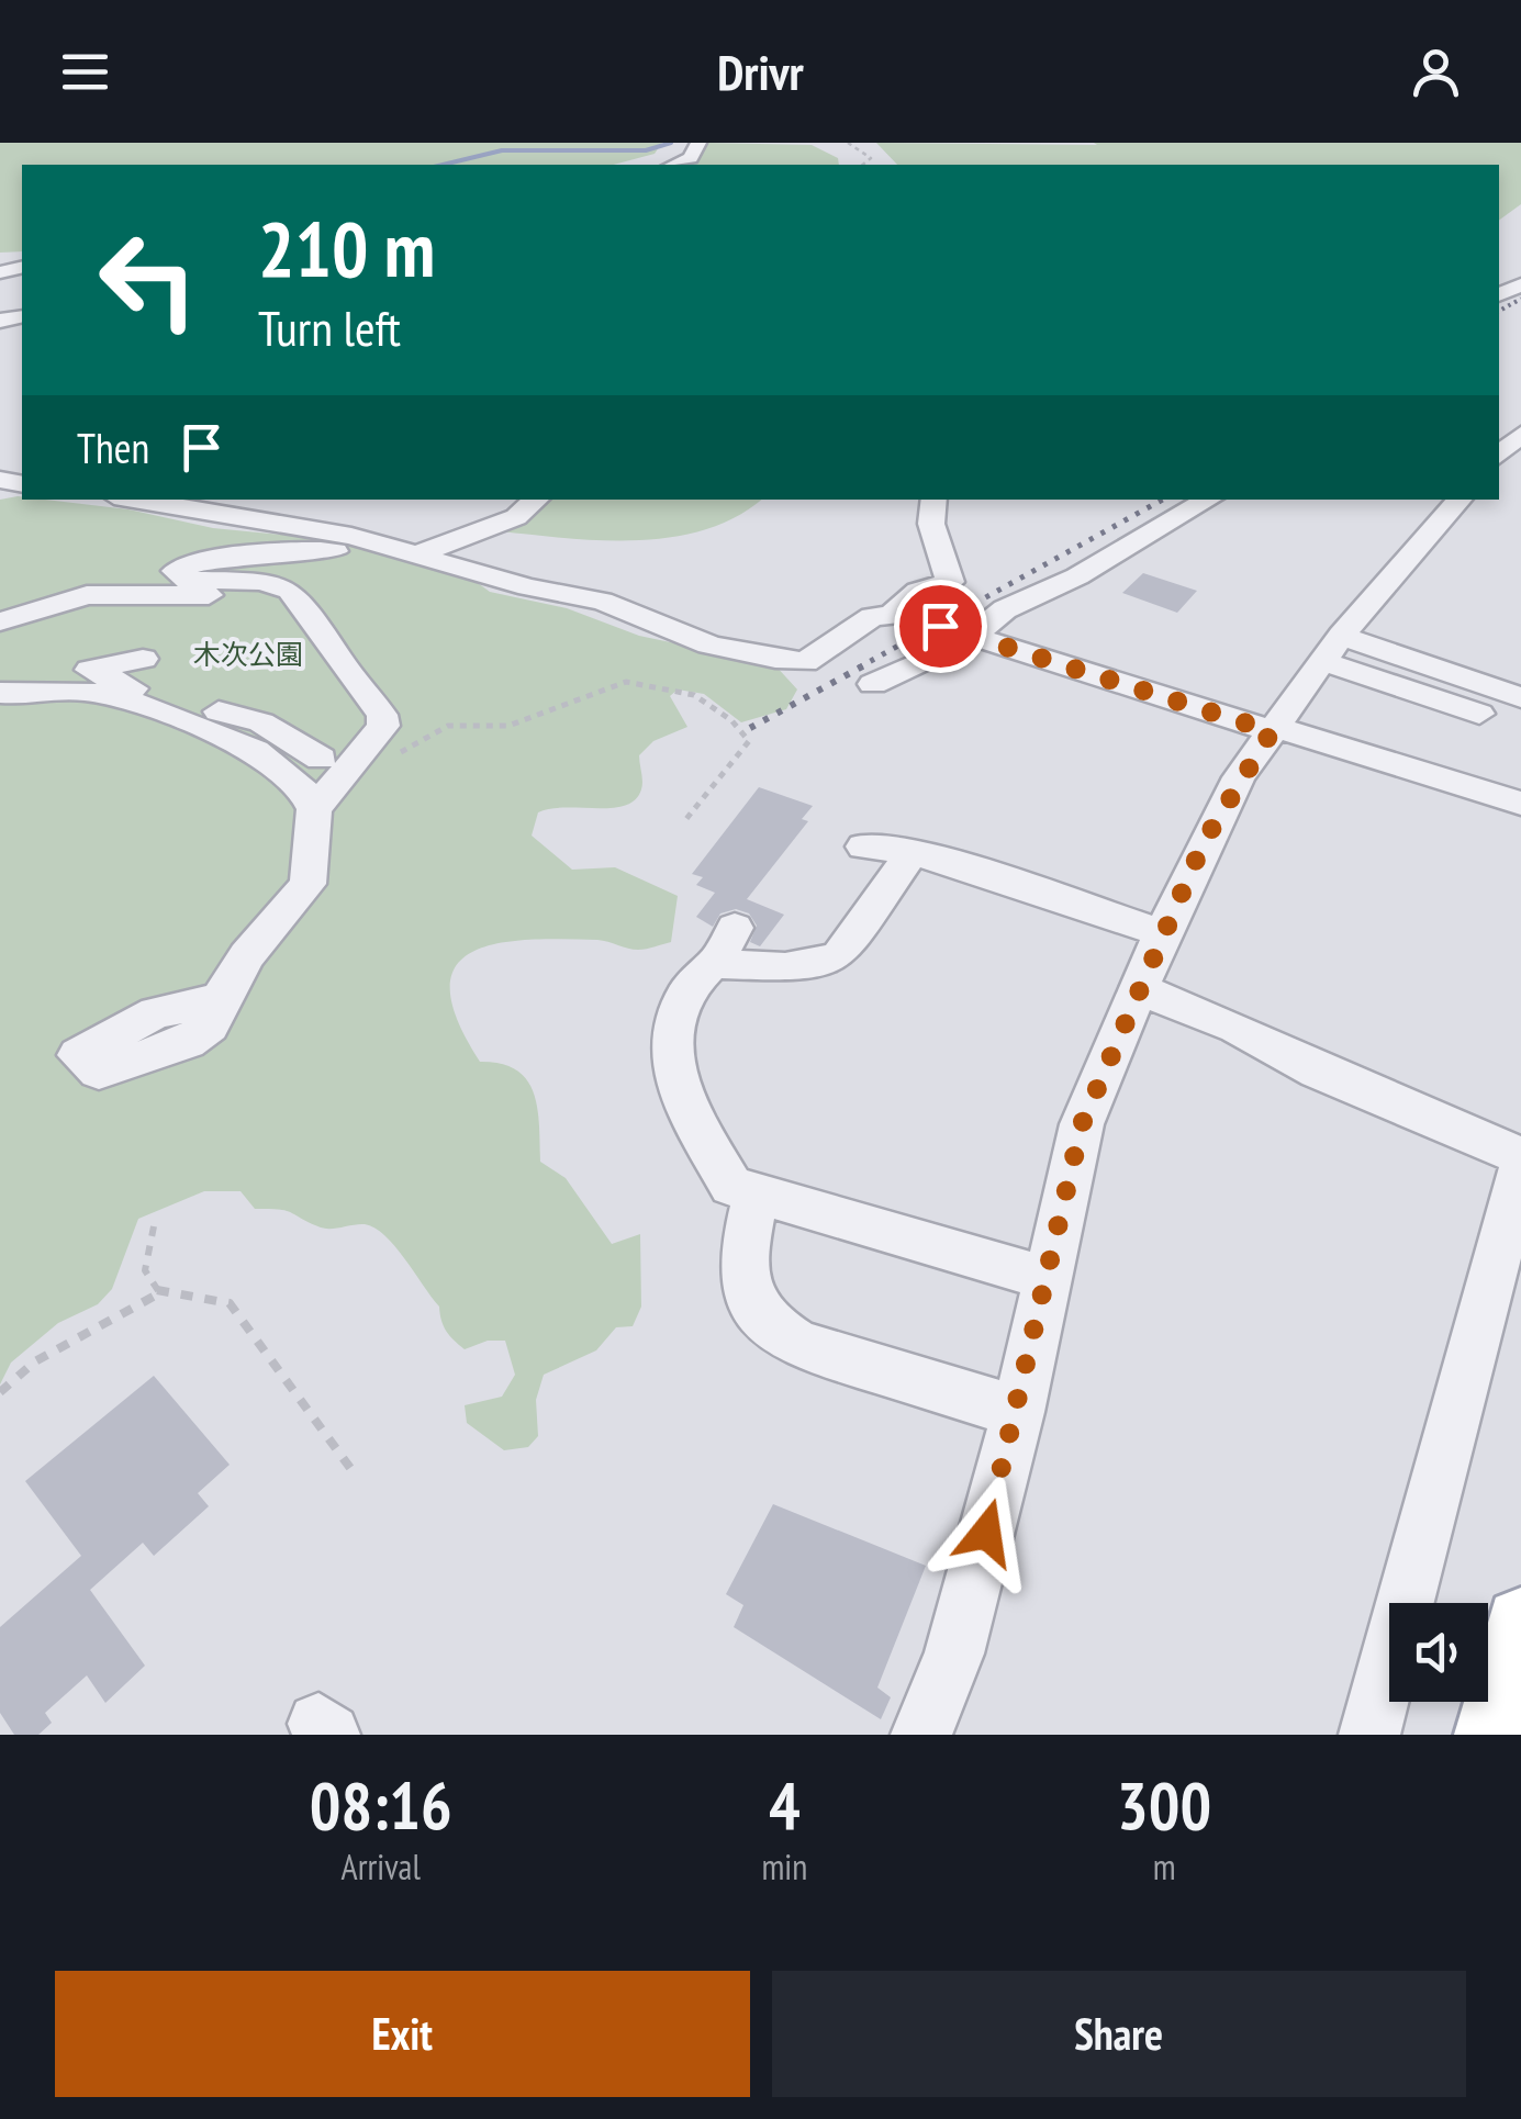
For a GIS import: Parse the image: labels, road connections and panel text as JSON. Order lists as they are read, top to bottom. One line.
{"parks":["木次公園"],"page":{"header":"Drivr","turn":["210 m","Turn left"],"then":"Then","eta":["08:16","Arrival","4","min","300","m"],"buttons":["Exit","Share"]}}
